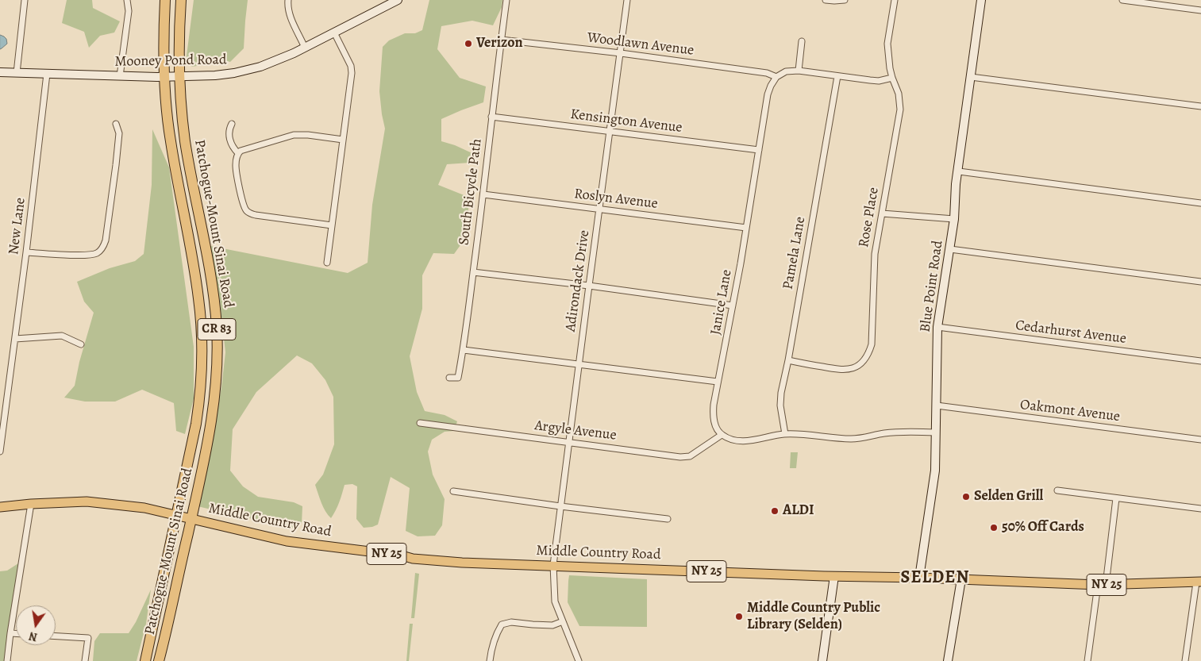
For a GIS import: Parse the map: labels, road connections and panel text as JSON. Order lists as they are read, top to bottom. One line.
{"streets":{"highway":["Patchogue-Mount Sinai Road","CR 83"],"main road":["Middle Country Road","NY 25"],"street":["Woodlawn Avenue","Mooney Pond Road","Kensington Avenue","South Bicycle Path","Roslyn Avenue","Rose Place","New Lane","Pamela Lane","Adirondack Drive","Blue Point Road","Janice Lane","Cedarhurst Avenue","Oakmont Avenue","Argyle Avenue"]},"crossings":[["Woodlawn Avenue","South Bicycle Path"],["Woodlawn Avenue","Adirondack Drive"],["Woodlawn Avenue","Janice Lane"],["Mooney Pond Road","Patchogue-Mount Sinai Road"],["Mooney Pond Road","New Lane"],["Kensington Avenue","South Bicycle Path"],["Kensington Avenue","Adirondack Drive"],["Kensington Avenue","Janice Lane"],["South Bicycle Path","Roslyn Avenue"],["Roslyn Avenue","Adirondack Drive"],["Roslyn Avenue","Janice Lane"],["Rose Place","Pamela Lane"],["Patchogue-Mount Sinai Road","Middle Country Road"],["Adirondack Drive","Argyle Avenue"],["Adirondack Drive","Middle Country Road"],["Blue Point Road","Cedarhurst Avenue"],["Blue Point Road","Oakmont Avenue"],["Blue Point Road","Middle Country Road"],["Janice Lane","Argyle Avenue"]],"districts":["SELDEN"],"places":["Verizon","Selden Grill","ALDI","50% Off Cards","Middle Country Public Library (Selden)"],"north":"bottom"}
